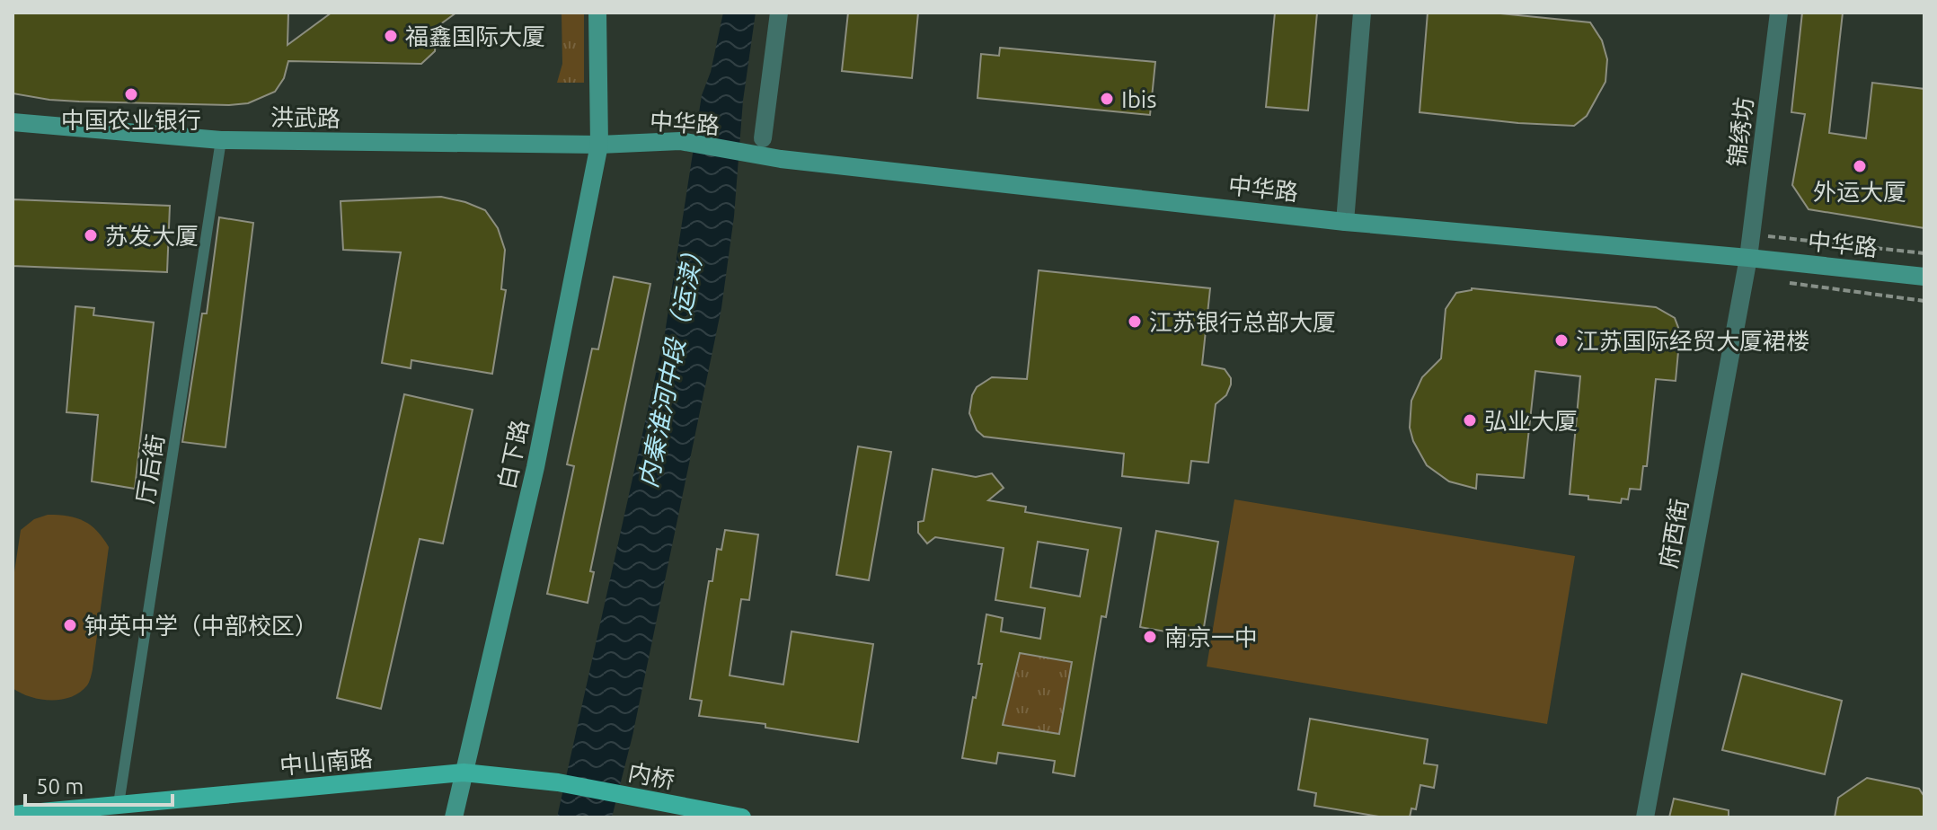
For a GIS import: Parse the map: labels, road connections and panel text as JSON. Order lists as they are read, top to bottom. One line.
{"streets":{"main road":["洪武路","中华路","白下路","中山南路"],"street":["锦绣坊","府西街"],"lane":["厅后街"]},"crossings":[["洪武路","中华路"],["洪武路","白下路"],["洪武路","厅后街"],["中华路","锦绣坊"],["中华路","白下路"],["中华路","府西街"],["锦绣坊","府西街"],["白下路","中山南路"],["厅后街","中山南路"]],"water":["内秦淮河中段（运渎）"],"places":["福鑫国际大厦","中国农业银行","Ibis","外运大厦","苏发大厦","江苏银行总部大厦","江苏国际经贸大厦裙楼","弘业大厦","钟英中学（中部校区）","南京一中"],"scale_bar":"50 m"}
